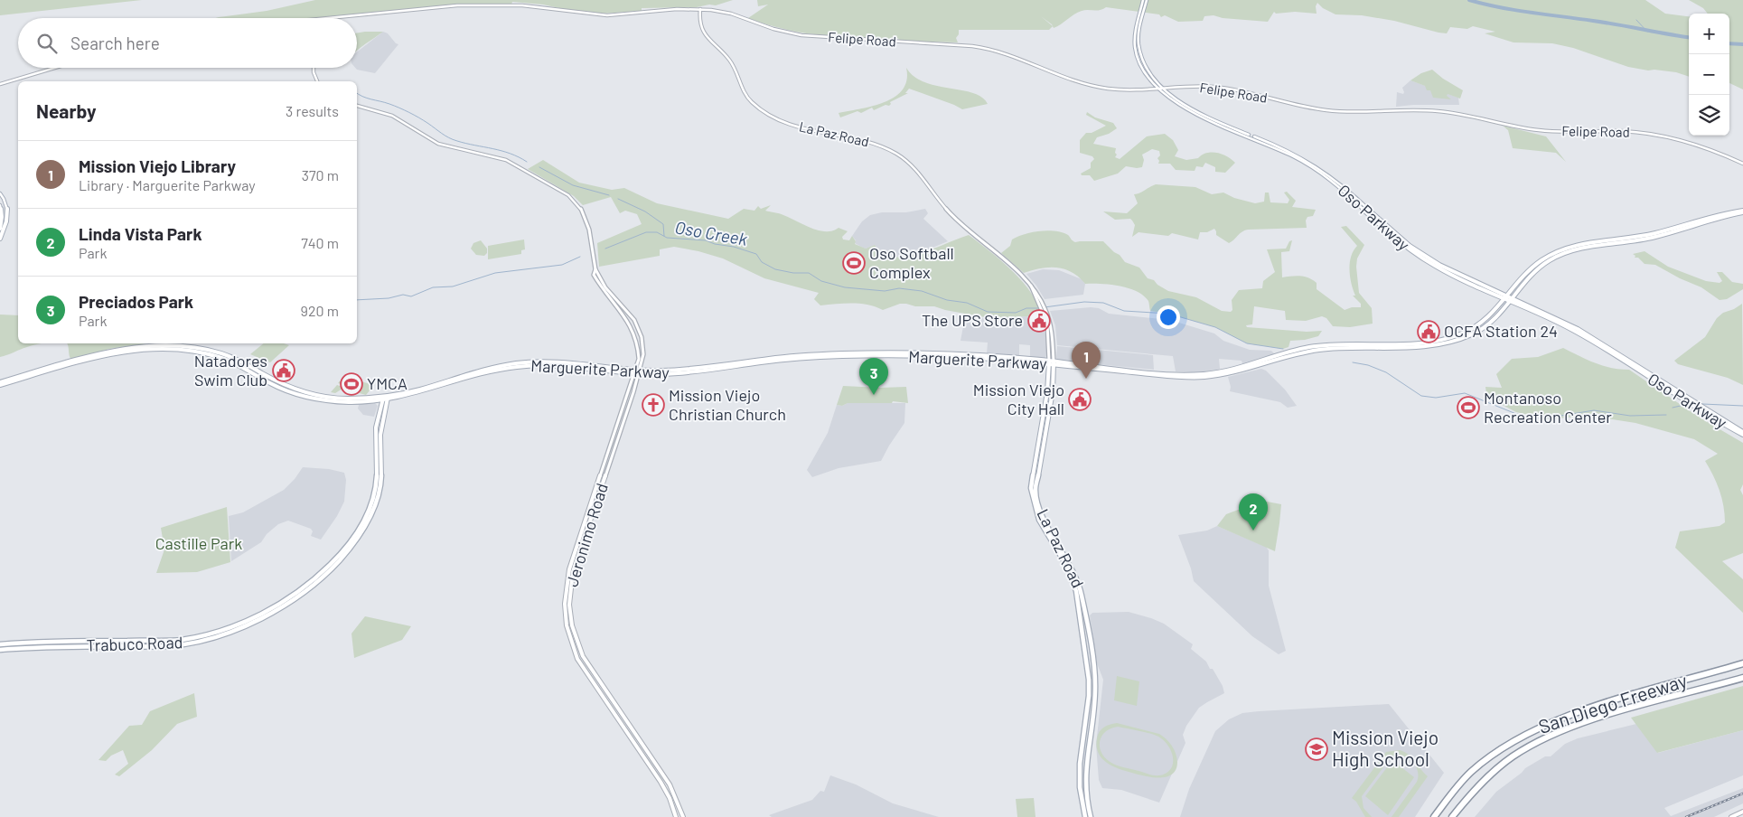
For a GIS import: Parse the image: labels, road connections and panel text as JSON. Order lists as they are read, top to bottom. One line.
{"streets":{"highway":["San Diego Freeway"],"main road":["Felipe Road","La Paz Road","Oso Parkway","Marguerite Parkway","Jeronimo Road","Trabuco Road"]},"crossings":[["Felipe Road","La Paz Road"],["Felipe Road","Oso Parkway"],["La Paz Road","Marguerite Parkway"],["Oso Parkway","Marguerite Parkway"],["Marguerite Parkway","Jeronimo Road"],["Marguerite Parkway","Trabuco Road"]],"water":["Oso Creek"],"parks":["Castille Park"],"places":{"sports":["Oso Softball Complex","YMCA","Montanoso Recreation Center"],"public building":["The UPS Store","OCFA Station 24","Natadores Swim Club","Mission Viejo City Hall"],"church":["Mission Viejo Christian Church"],"school or university":["Mission Viejo High School"]},"page":{"map_buttons":["+","−"],"search":"Search here","heading":["Nearby","3 results"],"list":[{"mark":"1","name":"Mission Viejo Library","note":"Library · Marguerite Parkway","value":"370 m"},{"mark":"2","name":"Linda Vista Park","note":"Park","value":"740 m"},{"mark":"3","name":"Preciados Park","note":"Park","value":"920 m"}],"pins":["1","3","2"]}}
